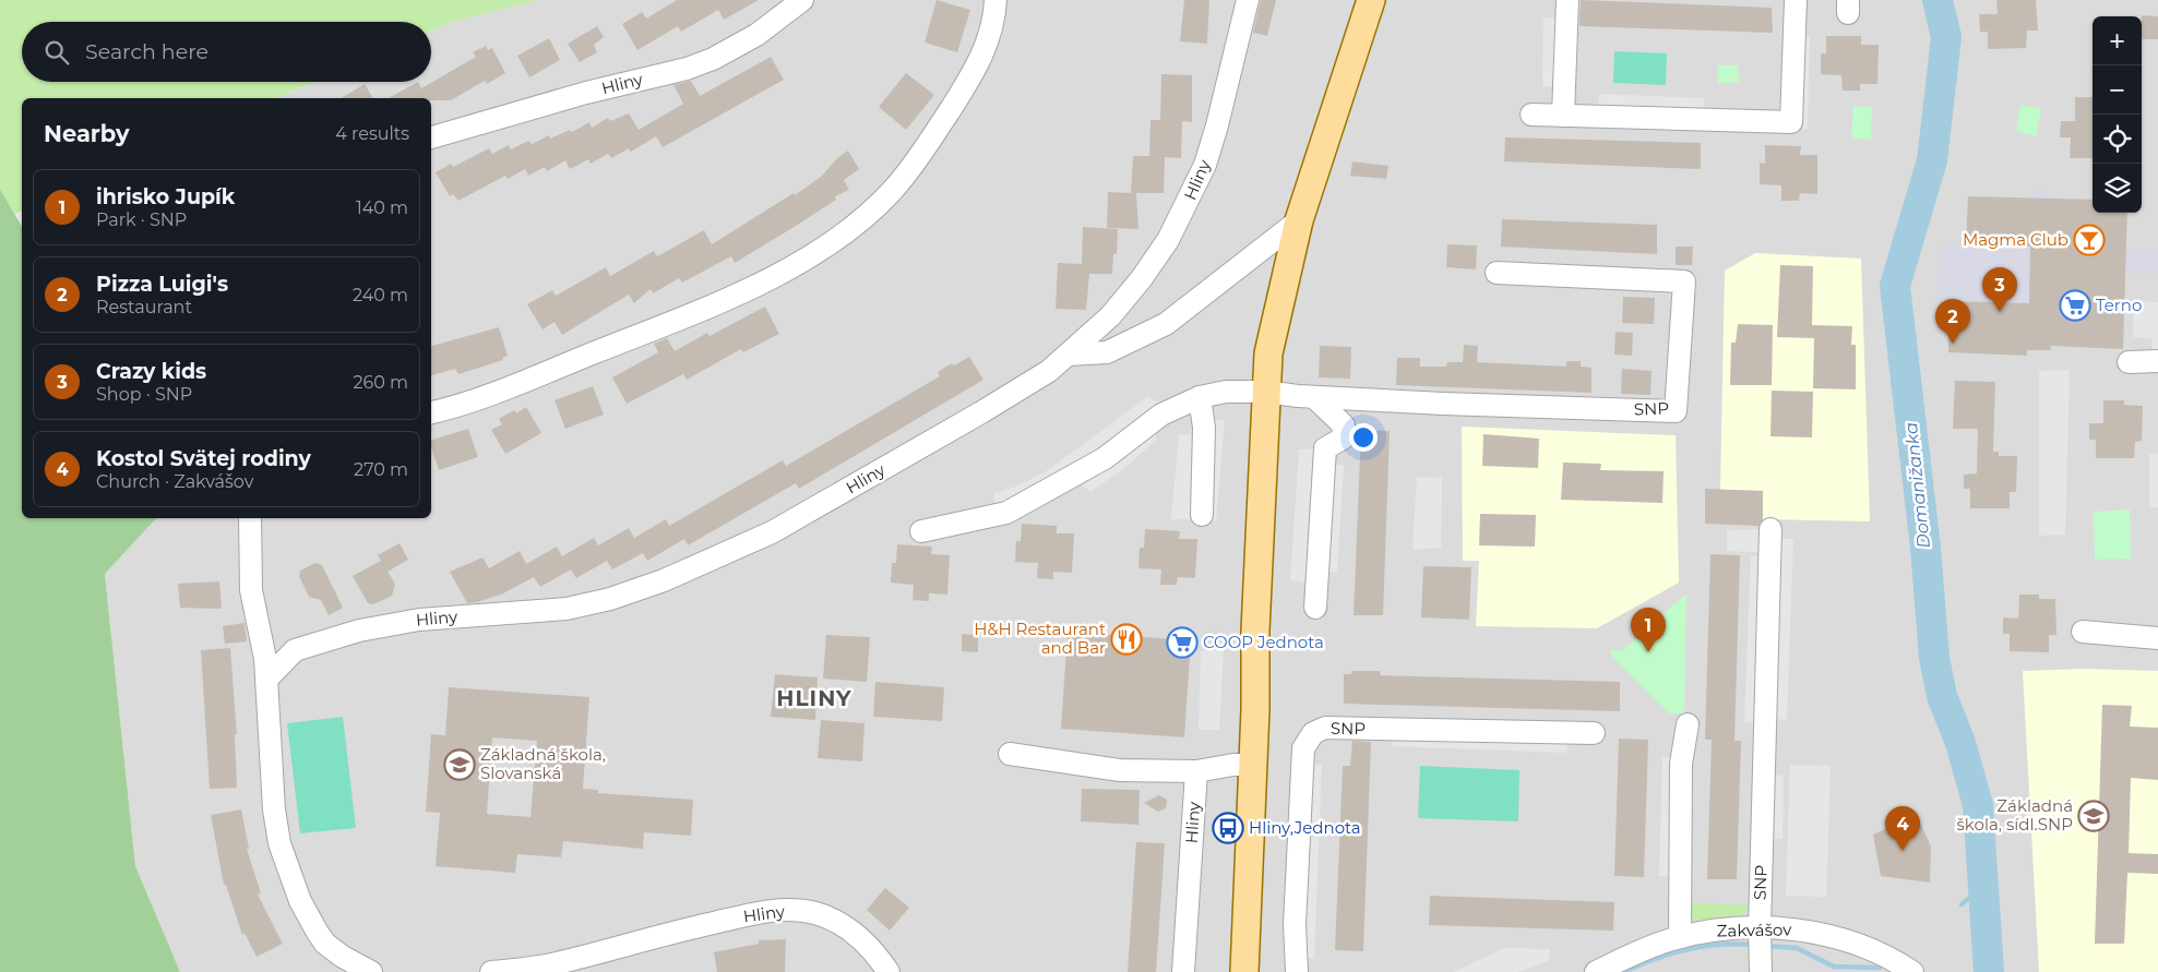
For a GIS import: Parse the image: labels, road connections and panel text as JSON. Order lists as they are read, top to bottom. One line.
{"streets":{"street":["Hliny","SNP","Zakvášov"]},"crossings":[["SNP","Zakvášov"]],"districts":["HLINY"],"water":["Domanižanka"],"places":{"bar":["Magma Club"],"supermarket":["Terno","COOP Jednota"],"restaurant":["H&H Restaurant and Bar"],"school or university":["Základná škola, Slovanská","Základná škola, sídl.SNP"],"bus stop":["Hliny,Jednota"]},"page":{"map_buttons":["+","−"],"search":"Search here","heading":["Nearby","4 results"],"list":[{"mark":"1","name":"ihrisko Jupík","note":"Park · SNP","value":"140 m"},{"mark":"2","name":"Pizza Luigi's","note":"Restaurant","value":"240 m"},{"mark":"3","name":"Crazy kids","note":"Shop · SNP","value":"260 m"},{"mark":"4","name":"Kostol Svätej rodiny","note":"Church · Zakvášov","value":"270 m"}],"pins":["3","2","1","4"]}}
